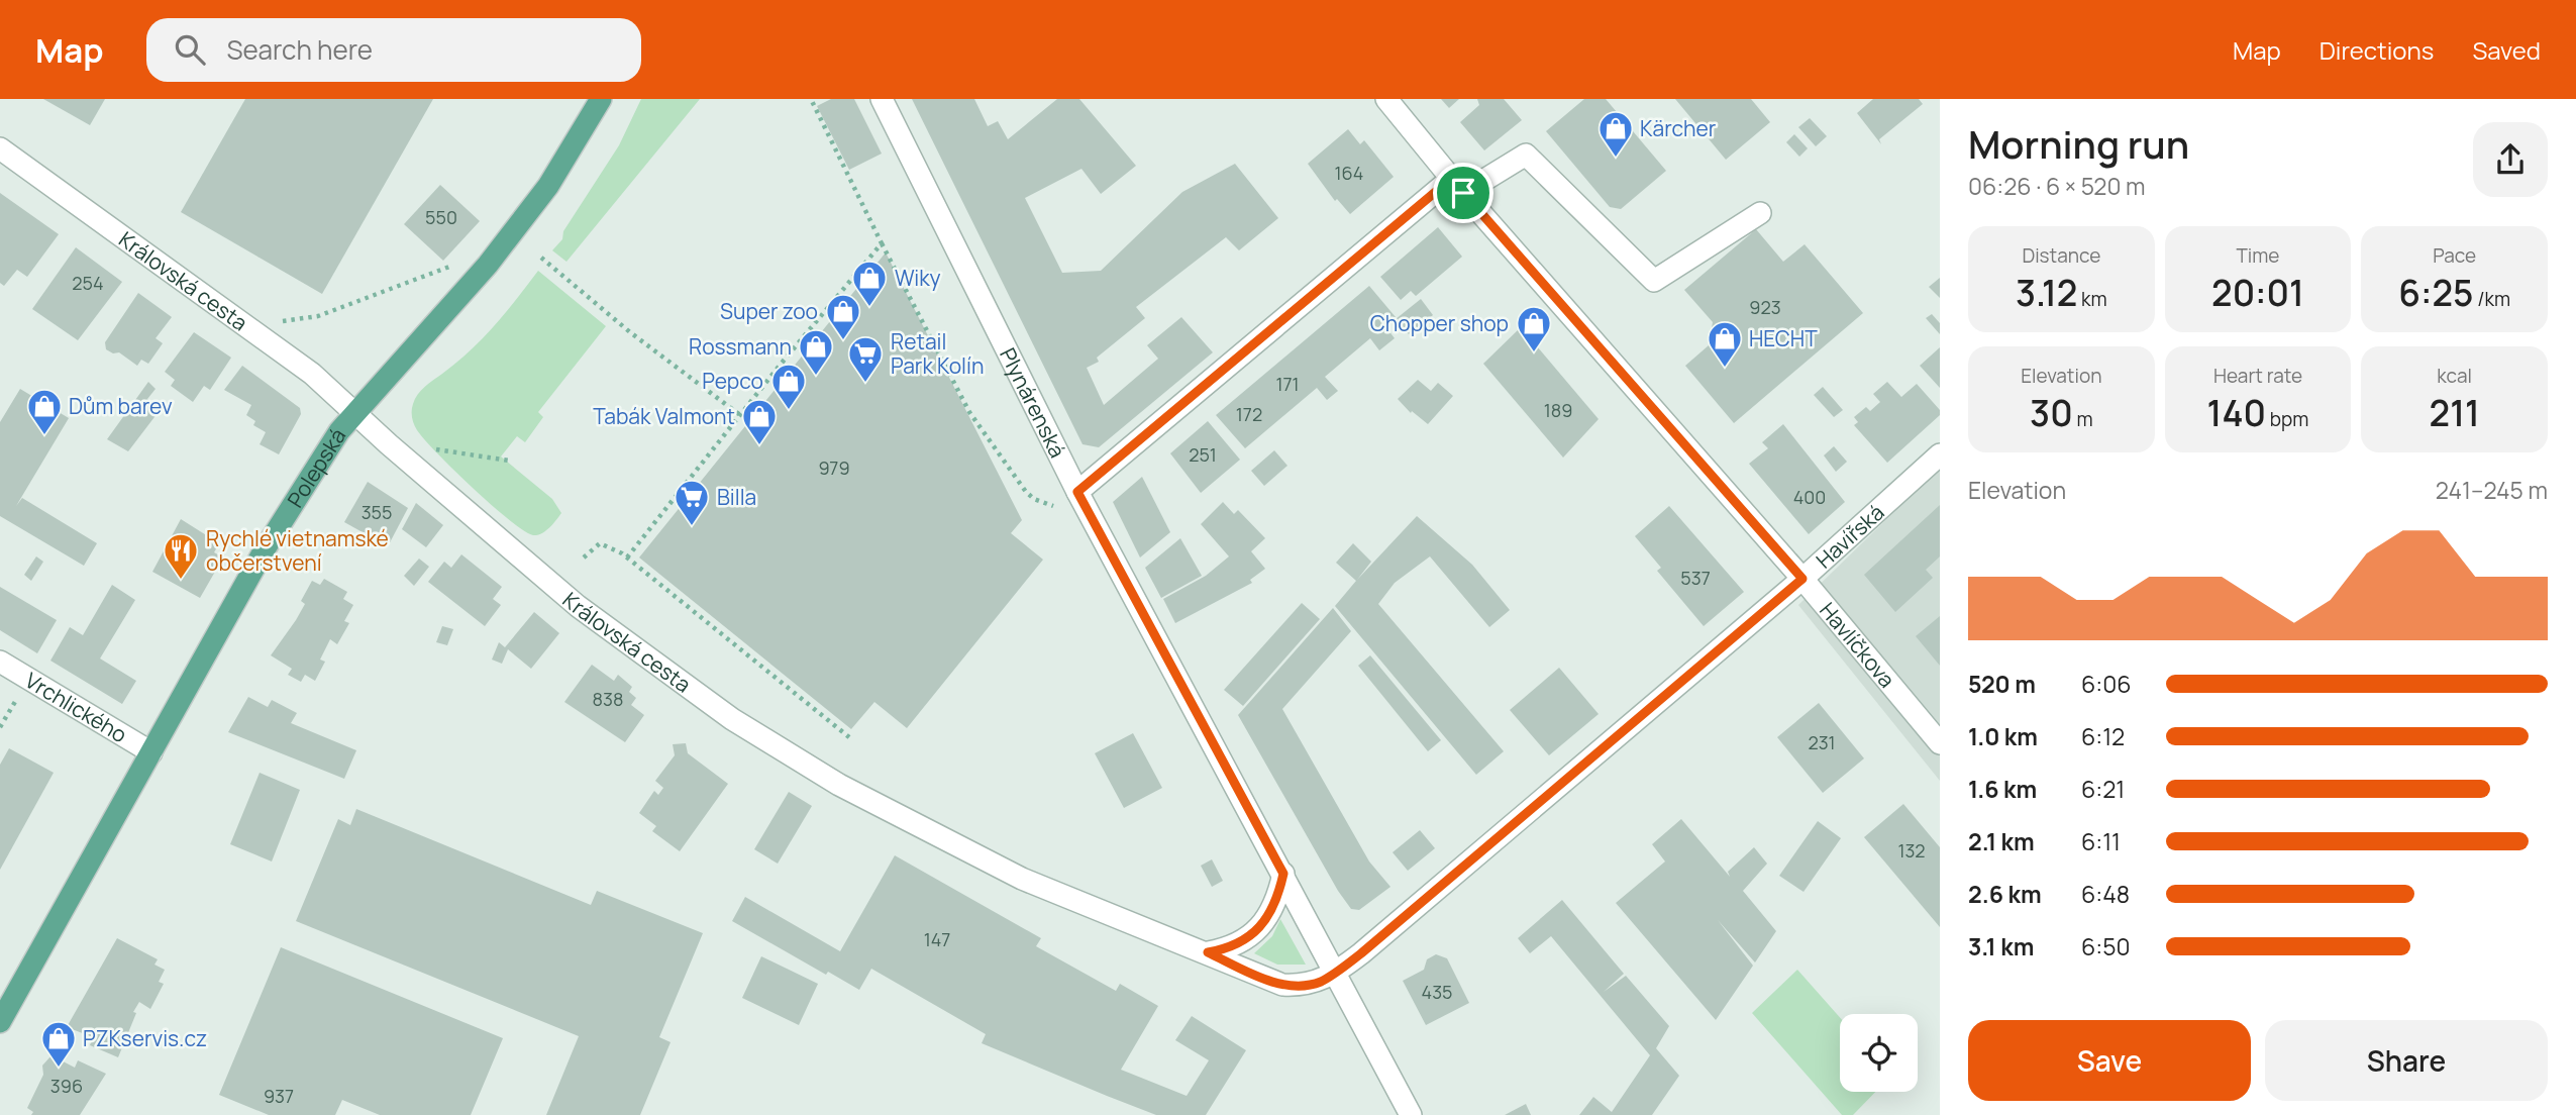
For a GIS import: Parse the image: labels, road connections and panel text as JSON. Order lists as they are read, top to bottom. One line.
{"streets":{"main road":["Polepská"],"street":["Královská cesta","Plynárenská","Havířská","Havlíčkova","Vrchlického"]},"crossings":[["Královská cesta","Plynárenská"],["Královská cesta","Polepská"],["Královská cesta","Havířská"],["Plynárenská","Havířská"],["Polepská","Vrchlického"],["Havířská","Havlíčkova"]],"places":{"shop":["Kärcher","Wiky","Super zoo","Chopper shop","HECHT","Rossmann","Pepco","Dům barev","Tabák Valmont","PZKservis.cz"],"supermarket":["Retail Park Kolín","Billa"],"restaurant":["Rychlé vietnamské občerstvení"]},"house_numbers":["164","550","254","923","171","189","172","251","979","400","355","537","838","231","132","147","435","396","937"],"page":{"header":"Map","search":"Search here","nav":["Map","Directions","Saved"],"heading":["Morning run","06:26 · 6 × 520 m"],"stats":[["Distance","3.12 km"],["Time","20:01"],["Pace","6:25 /km"],["Elevation","30 m"],["Heart rate","140 bpm"],["kcal","211"]],"chart":["Elevation","241–245 m"],"list":[{"name":"520 m","note":"6:06"},{"name":"1.0 km","note":"6:12"},{"name":"1.6 km","note":"6:21"},{"name":"2.1 km","note":"6:11"},{"name":"2.6 km","note":"6:48"},{"name":"3.1 km","note":"6:50"}],"buttons":["Save","Share"]}}
